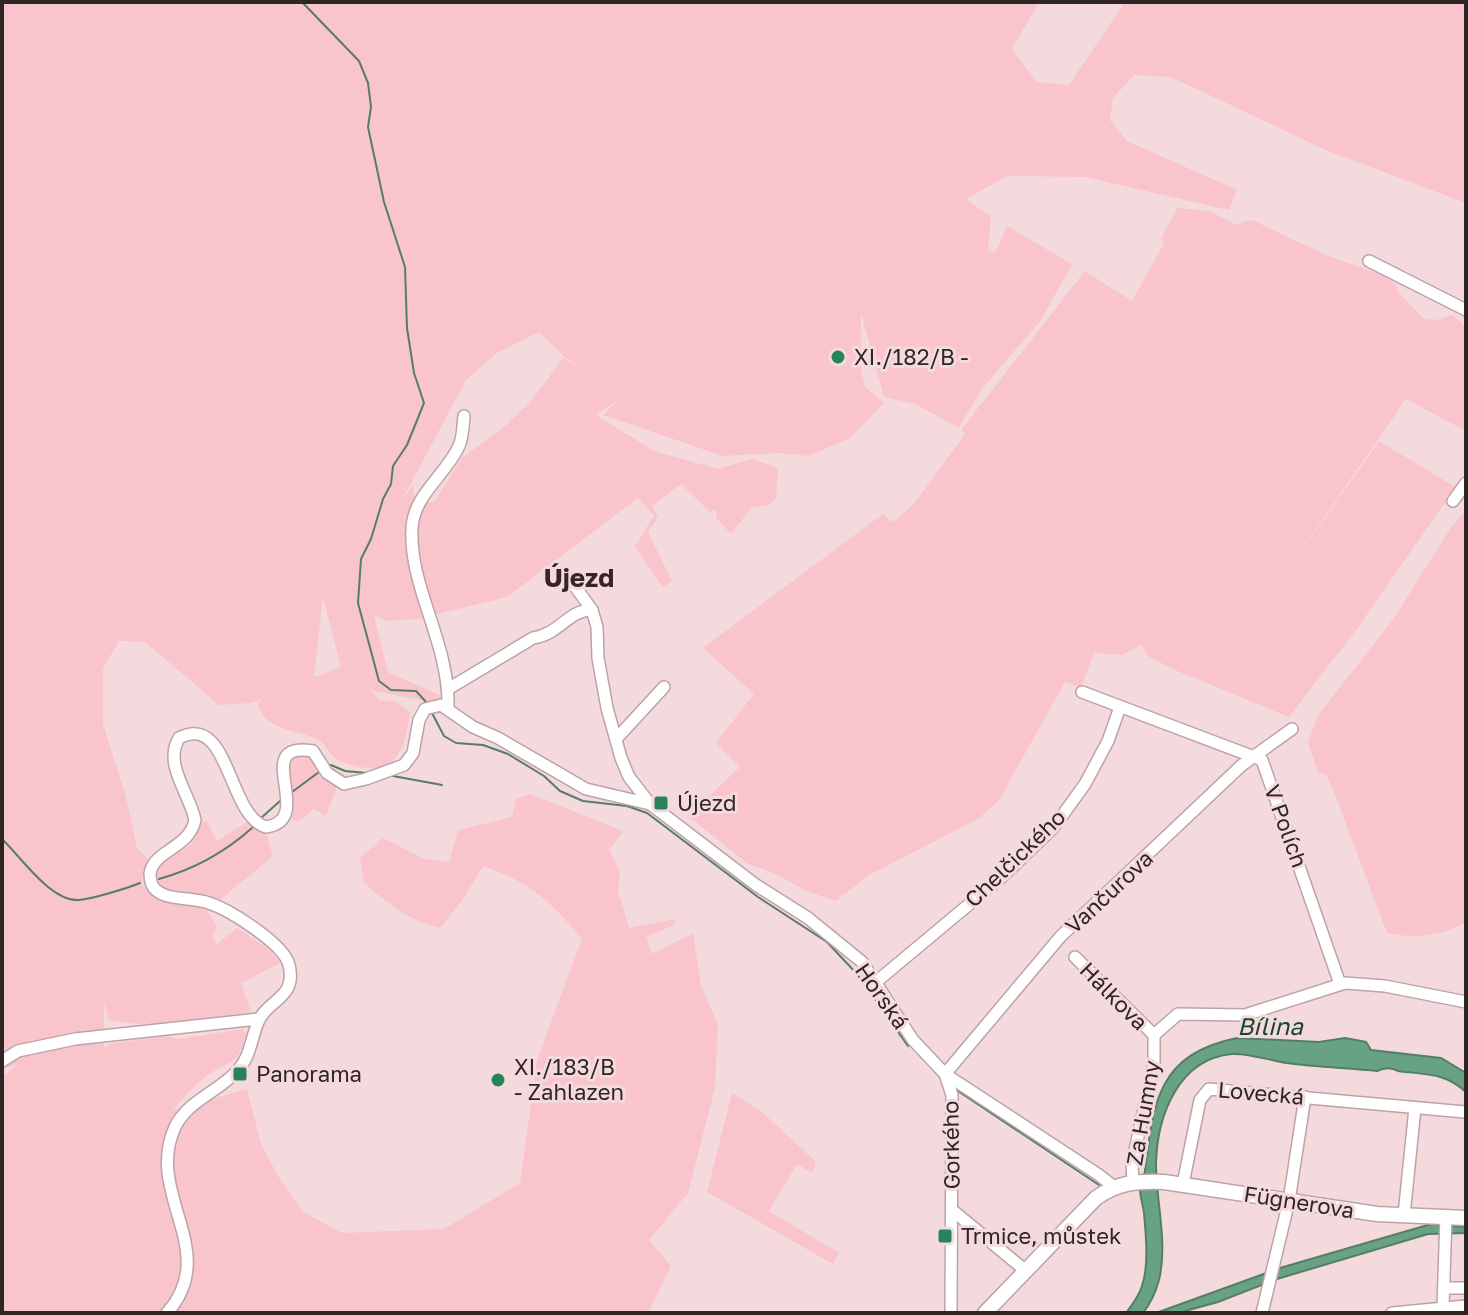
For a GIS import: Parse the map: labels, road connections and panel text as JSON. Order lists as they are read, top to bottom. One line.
{"streets":{"main road":["Fügnerova"],"street":["V Polích","Chelčického","Vančurova","Horská","Hálkova","Lovecká","Za Humny","Gorkého"]},"crossings":[["V Polích","Chelčického"],["V Polích","Vančurova"],["V Polích","Za Humny"],["Chelčického","Horská"],["Vančurova","Horská"],["Vančurova","Gorkého"],["Horská","Gorkého"],["Horská","Fügnerova"],["Hálkova","Za Humny"],["Lovecká","Fügnerova"],["Za Humny","Fügnerova"]],"districts":["Újezd"],"water":["Bílina"],"places":{"other":["XI./182/B -","XI./183/B - Zahlazen"],"transit":["Újezd","Panorama","Trmice, můstek"]}}
